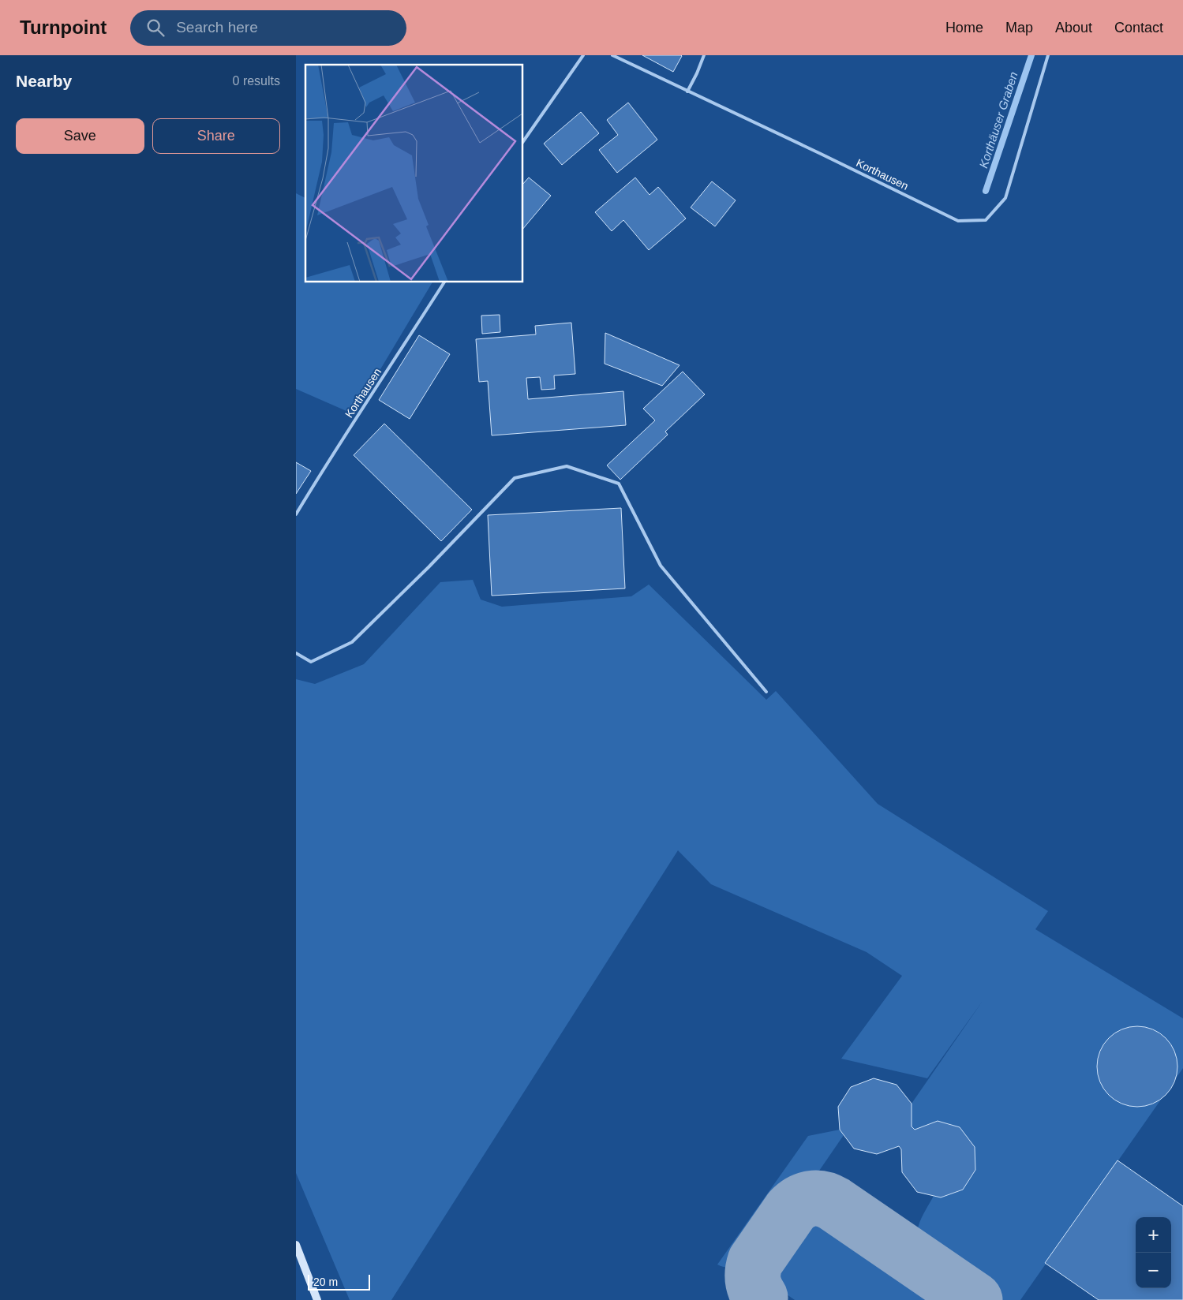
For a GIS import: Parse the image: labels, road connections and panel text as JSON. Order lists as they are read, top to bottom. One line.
{"streets":{"lane":["Korthausen"]},"water":["Korthäuser Graben"],"scale_bar":"20 m","page":{"header":"Turnpoint","search":"Search here","nav":["Home","Map","About","Contact"],"heading":["Nearby","0 results"],"buttons":["Save","Share"],"map_buttons":["+","−"],"scale":"20 m"}}
